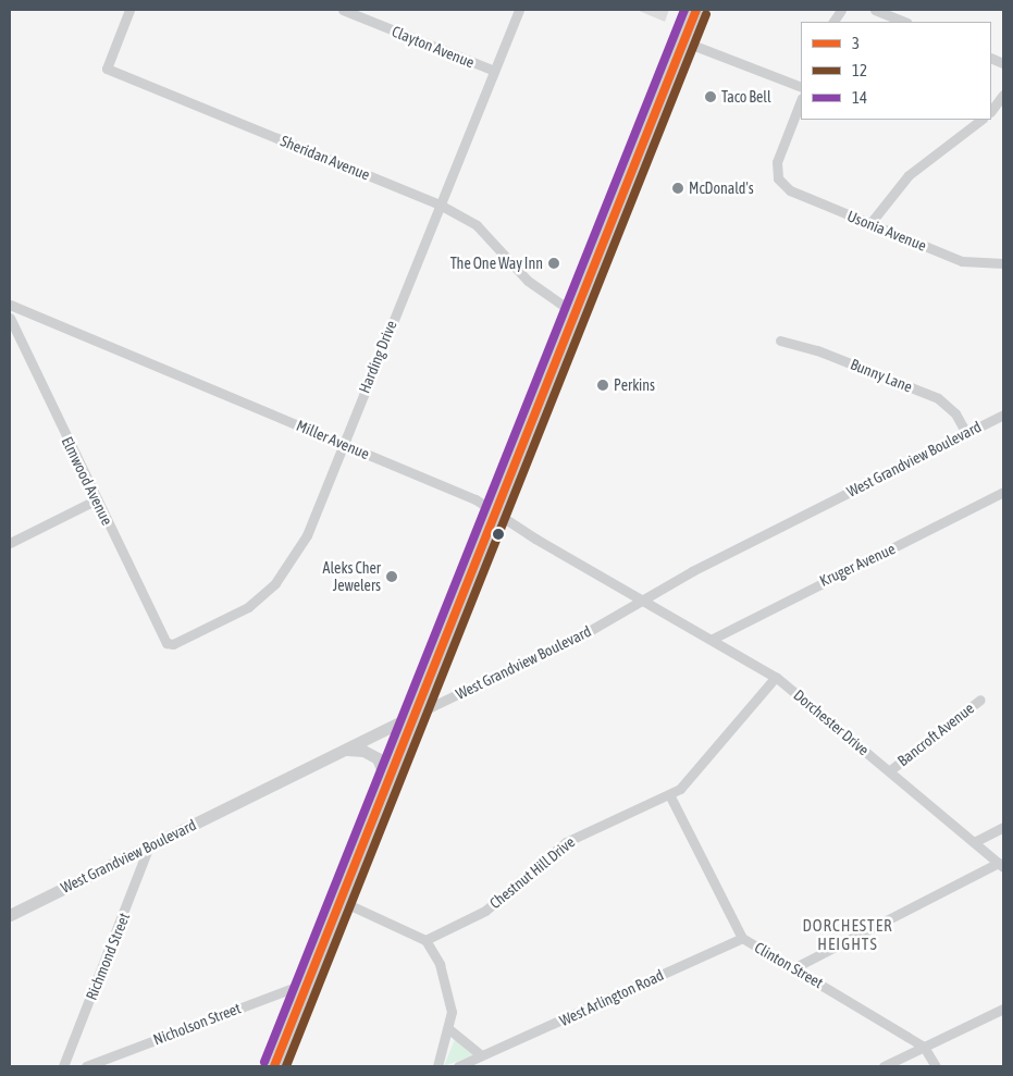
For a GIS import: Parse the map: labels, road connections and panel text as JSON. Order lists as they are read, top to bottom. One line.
{"streets":{"street":["Clayton Avenue","Sheridan Avenue","Usonia Avenue","Harding Drive","Bunny Lane","Miller Avenue","West Grandview Boulevard","Elmwood Avenue","Kruger Avenue","Dorchester Drive","Bancroft Avenue","Chestnut Hill Drive","Richmond Street","Clinton Street","West Arlington Road","Nicholson Street"]},"crossings":[["Clayton Avenue","Harding Drive"],["Sheridan Avenue","Harding Drive"],["Harding Drive","Miller Avenue"],["Harding Drive","Elmwood Avenue"],["Bunny Lane","West Grandview Boulevard"],["Miller Avenue","West Grandview Boulevard"],["Miller Avenue","Dorchester Drive"],["West Grandview Boulevard","Dorchester Drive"],["West Grandview Boulevard","Richmond Street"],["Kruger Avenue","Dorchester Drive"],["Dorchester Drive","Bancroft Avenue"],["Dorchester Drive","Chestnut Hill Drive"],["Chestnut Hill Drive","Clinton Street"],["Clinton Street","West Arlington Road"]],"districts":["DORCHESTER HEIGHTS"],"places":["Taco Bell","McDonald's","The One Way Inn","Perkins","Aleks Cher Jewelers"],"lines":["transit line 3","transit line 14","transit line 12"],"legend":["3","12","14"]}
